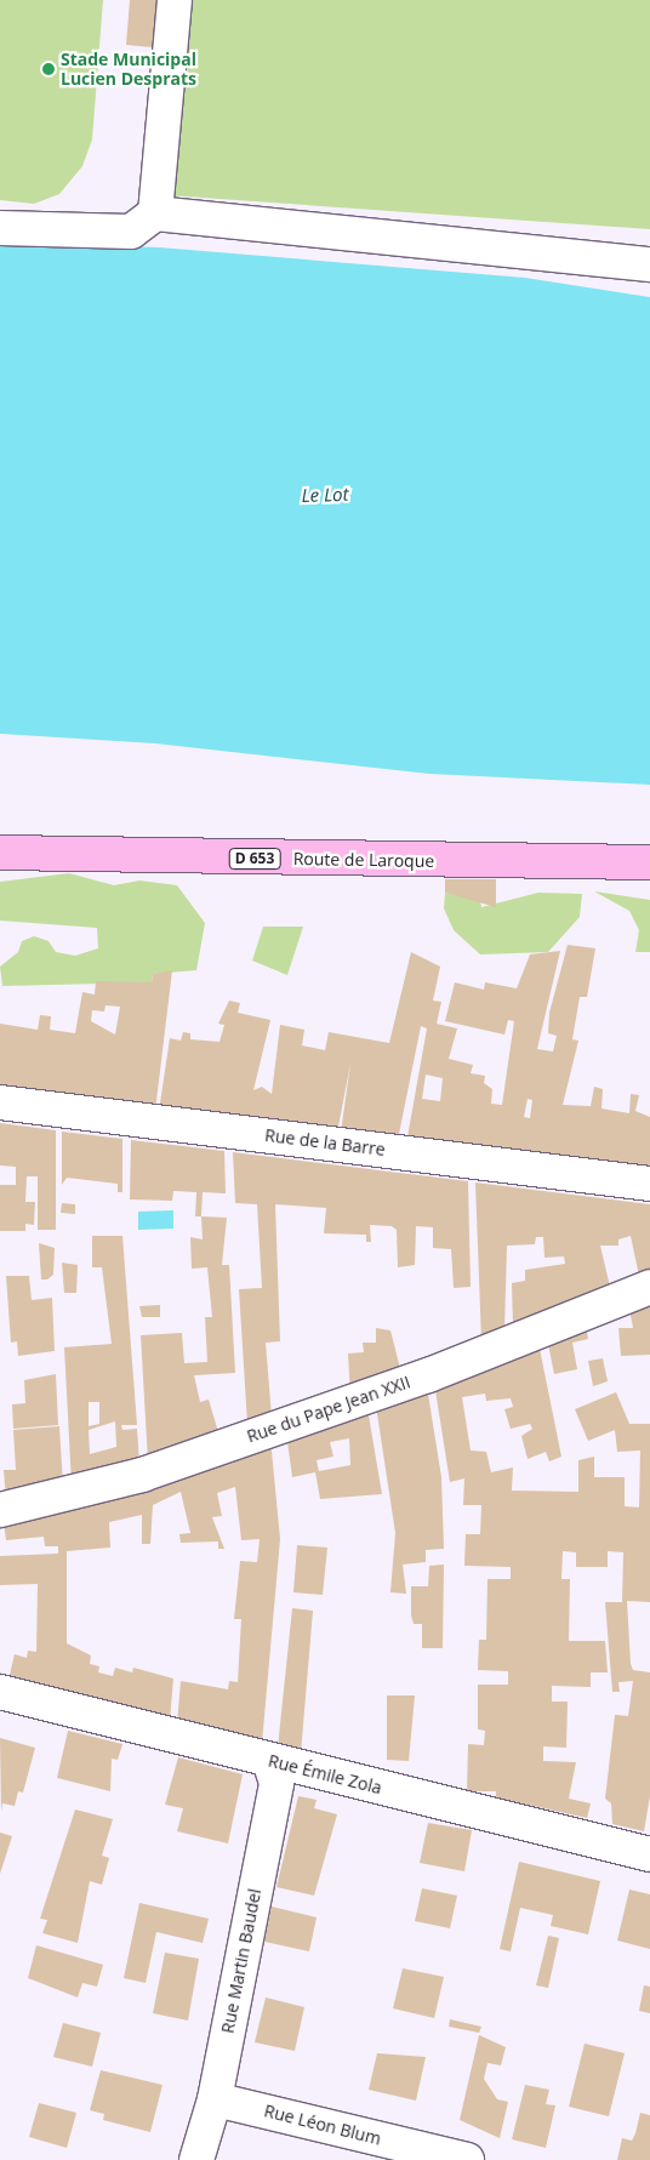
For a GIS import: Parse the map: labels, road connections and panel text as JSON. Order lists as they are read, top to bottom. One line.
{"streets":{"main road":["D 653","Route de Laroque"],"street":["Rue de la Barre","Rue du Pape Jean XXII","Rue Émile Zola","Rue Martin Baudel","Rue Léon Blum"]},"crossings":[["Rue Émile Zola","Rue Martin Baudel"],["Rue Martin Baudel","Rue Léon Blum"]],"water":["Le Lot"],"places":["Stade Municipal Lucien Desprats"]}
